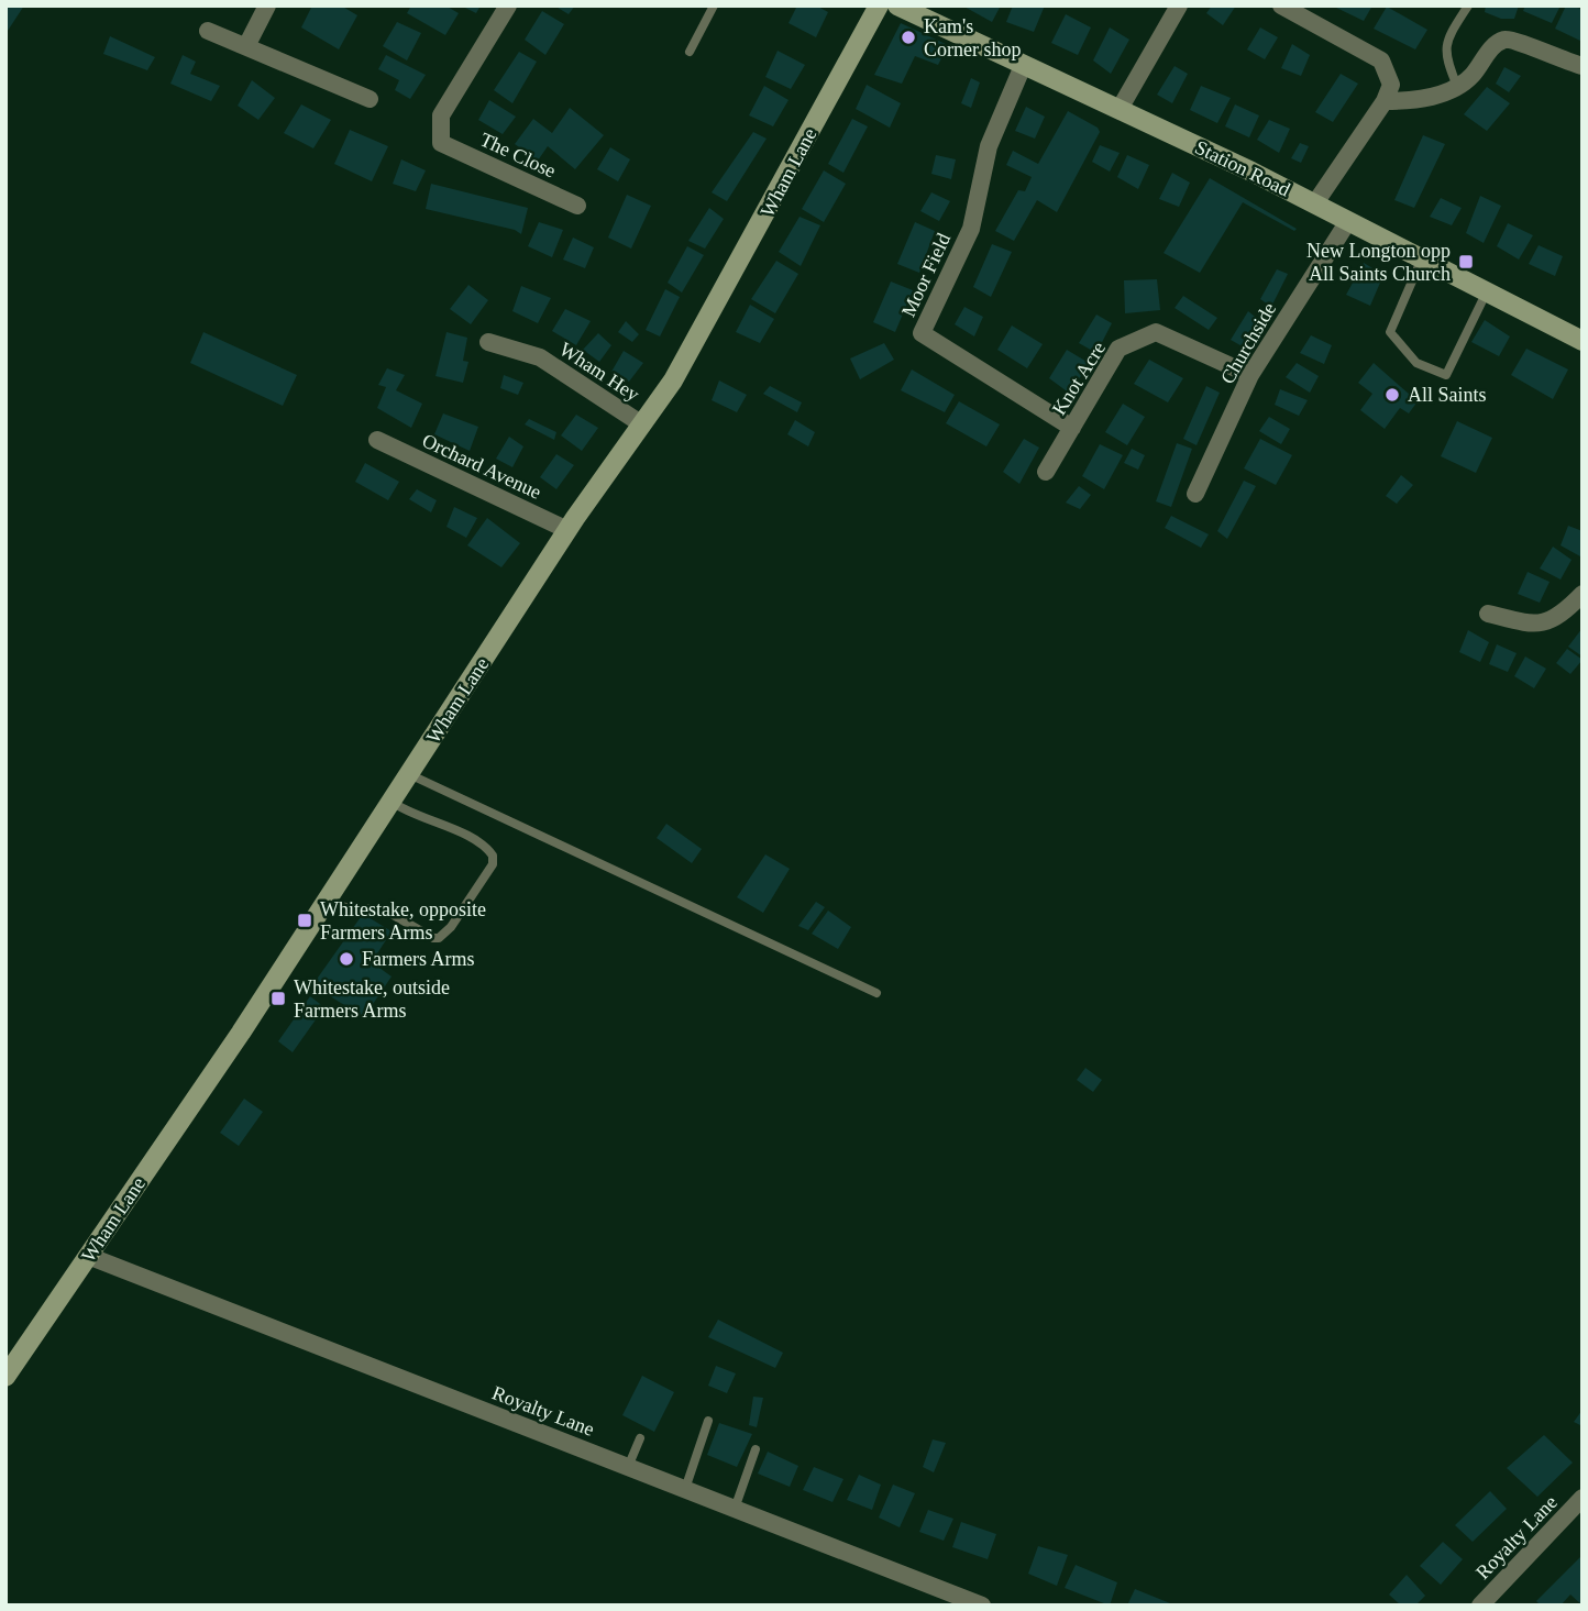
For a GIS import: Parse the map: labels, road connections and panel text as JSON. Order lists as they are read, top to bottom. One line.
{"streets":{"street":["The Close","Station Road","Wham Lane","Moor Field","Churchside","Wham Hey","Knot Acre","Orchard Avenue","Royalty Lane"]},"crossings":[["Station Road","Moor Field"],["Station Road","Churchside"],["Wham Lane","Wham Hey"],["Wham Lane","Orchard Avenue"],["Wham Lane","Royalty Lane"],["Moor Field","Knot Acre"],["Churchside","Knot Acre"]],"places":{"other":["Kam's Corner shop","All Saints","Farmers Arms"],"transit":["New Longton opp All Saints Church","Whitestake, opposite Farmers Arms","Whitestake, outside Farmers Arms"]}}
